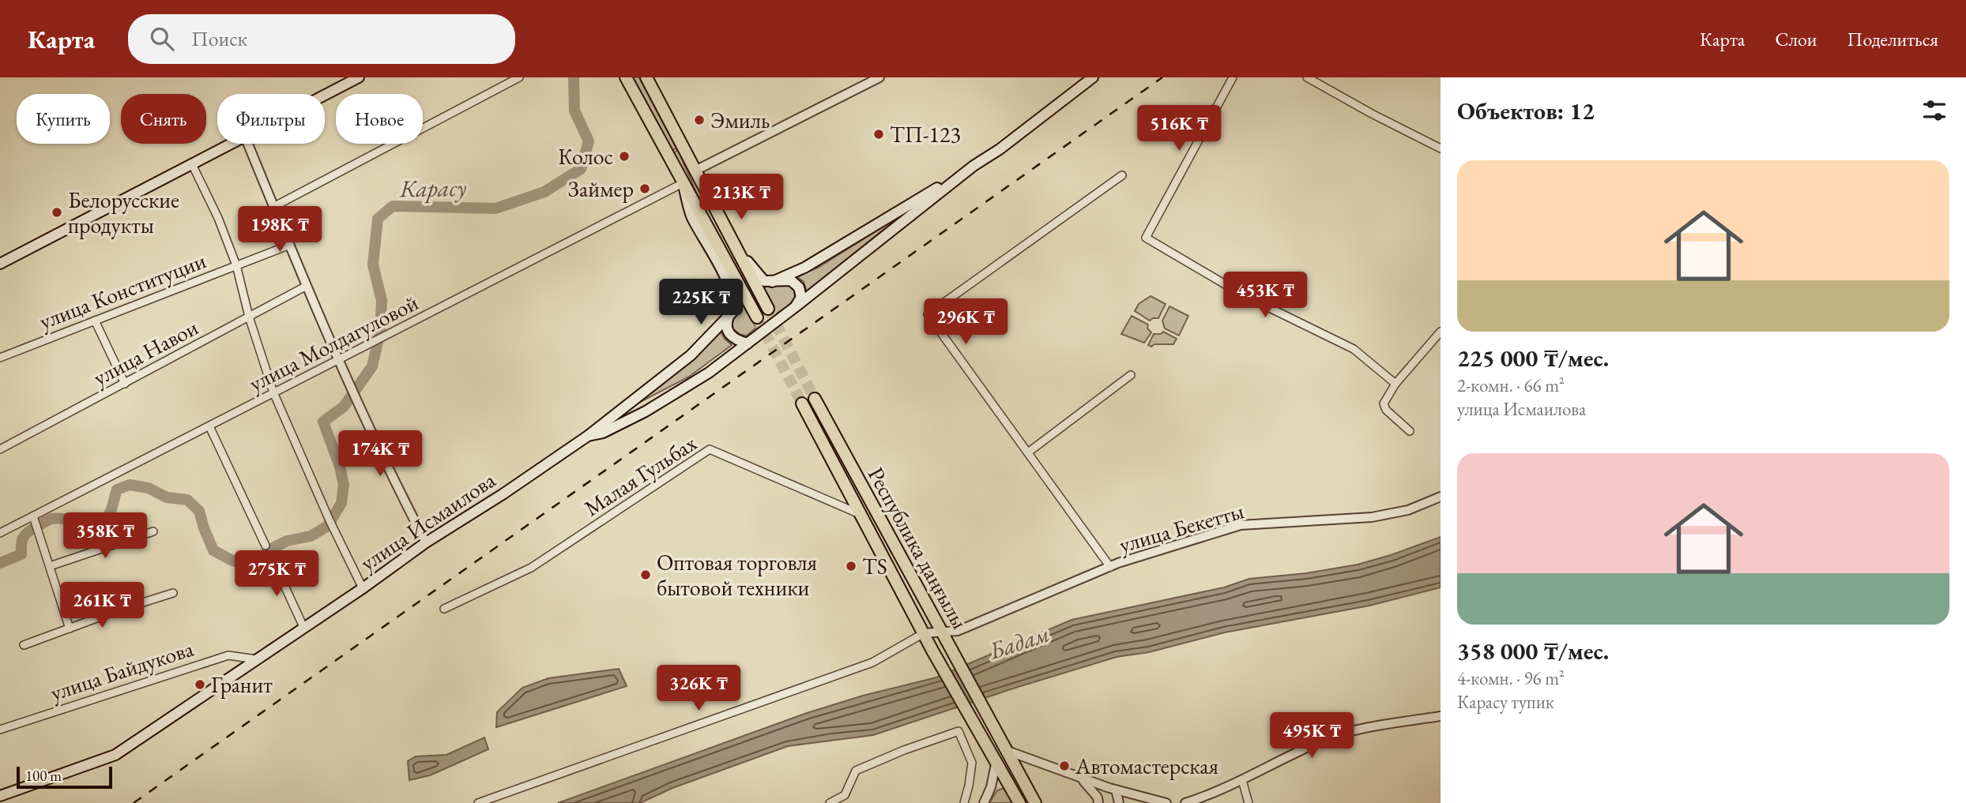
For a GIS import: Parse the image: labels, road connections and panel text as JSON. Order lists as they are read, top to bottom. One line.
{"streets":{"main road":["улица Исмаилова","Республика даңғылы"],"street":["улица Конституции","улица Молдагуловой","улица Навои","Малая Гульбах","улица Бекетты","улица Байдукова"]},"crossings":[["Малая Гульбах","Республика даңғылы"],["улица Исмаилова","улица Байдукова"],["улица Бекетты","Республика даңғылы"]],"water":["Карасу","Бадам"],"places":["Эмиль","ТП-123","Колос","Займер","Белорусские продукты","TS","Оптовая торговля бытовой техники","Гранит","Автомастерская"],"scale_bar":"100 m","page":{"header":"Карта","search":"Поиск","nav":["Карта","Слои","Поделиться"],"heading":"Объектов: 12","chip":["Купить","Снять","Фильтры","Новое"],"price":["516K ₸","213K ₸","198K ₸","453K ₸","225K ₸","296K ₸","174K ₸","358K ₸","275K ₸","261K ₸","326K ₸","495K ₸"],"list":[{"name":"225 000 ₸/мес.","note":"2-комн. · 66 m² · улица Исмаилова"},{"name":"358 000 ₸/мес.","note":"4-комн. · 96 m² · Карасу тупик"}],"scale":"100 m"}}
